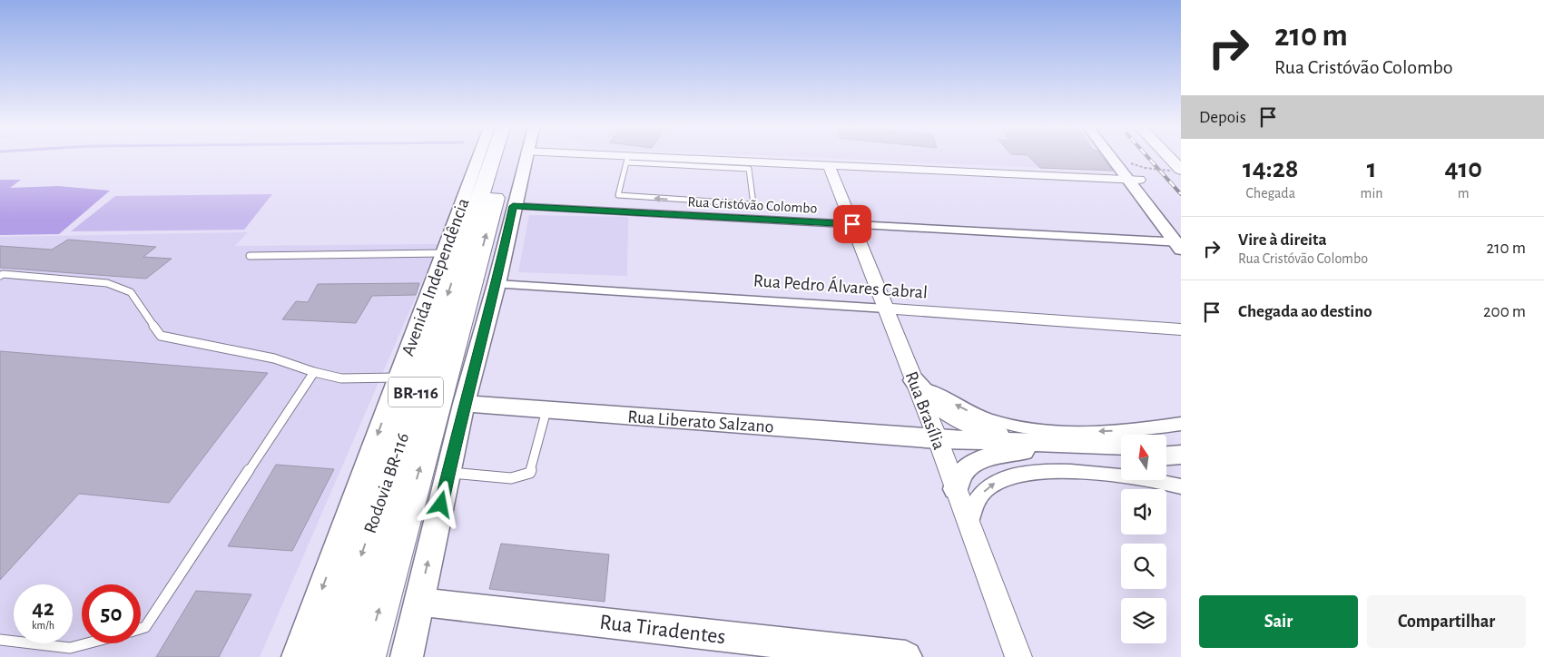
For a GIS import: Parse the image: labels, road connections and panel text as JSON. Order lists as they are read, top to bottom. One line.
{"streets":{"highway":["BR-116","Rodovia BR-116"],"main road":["Avenida Independência","Rua Liberato Salzano","Rua Tiradentes"],"street":["Rua Cristóvão Colombo","Rua Pedro Álvares Cabral","Rua Brasília"]},"crossings":[["Rua Cristóvão Colombo","Rua Brasília"],["Rua Cristóvão Colombo","Rodovia BR-116"],["Rua Pedro Álvares Cabral","Rua Brasília"],["Rua Pedro Álvares Cabral","Rodovia BR-116"],["Rua Brasília","Rua Liberato Salzano"],["Rua Liberato Salzano","Rodovia BR-116"],["Rodovia BR-116","Rua Tiradentes"]],"one_way":["Avenida Independência"],"north":"top","page":{"turn":["210 m","Rua Cristóvão Colombo"],"then":"Depois","eta":["14:28","Chegada","1","min","410","m"],"list":[{"name":"Vire à direita","note":"Rua Cristóvão Colombo","value":"210 m"},{"name":"Chegada ao destino","value":"200 m"}],"speed":"42 km/h","limit":"50","buttons":["Sair","Compartilhar"]}}
